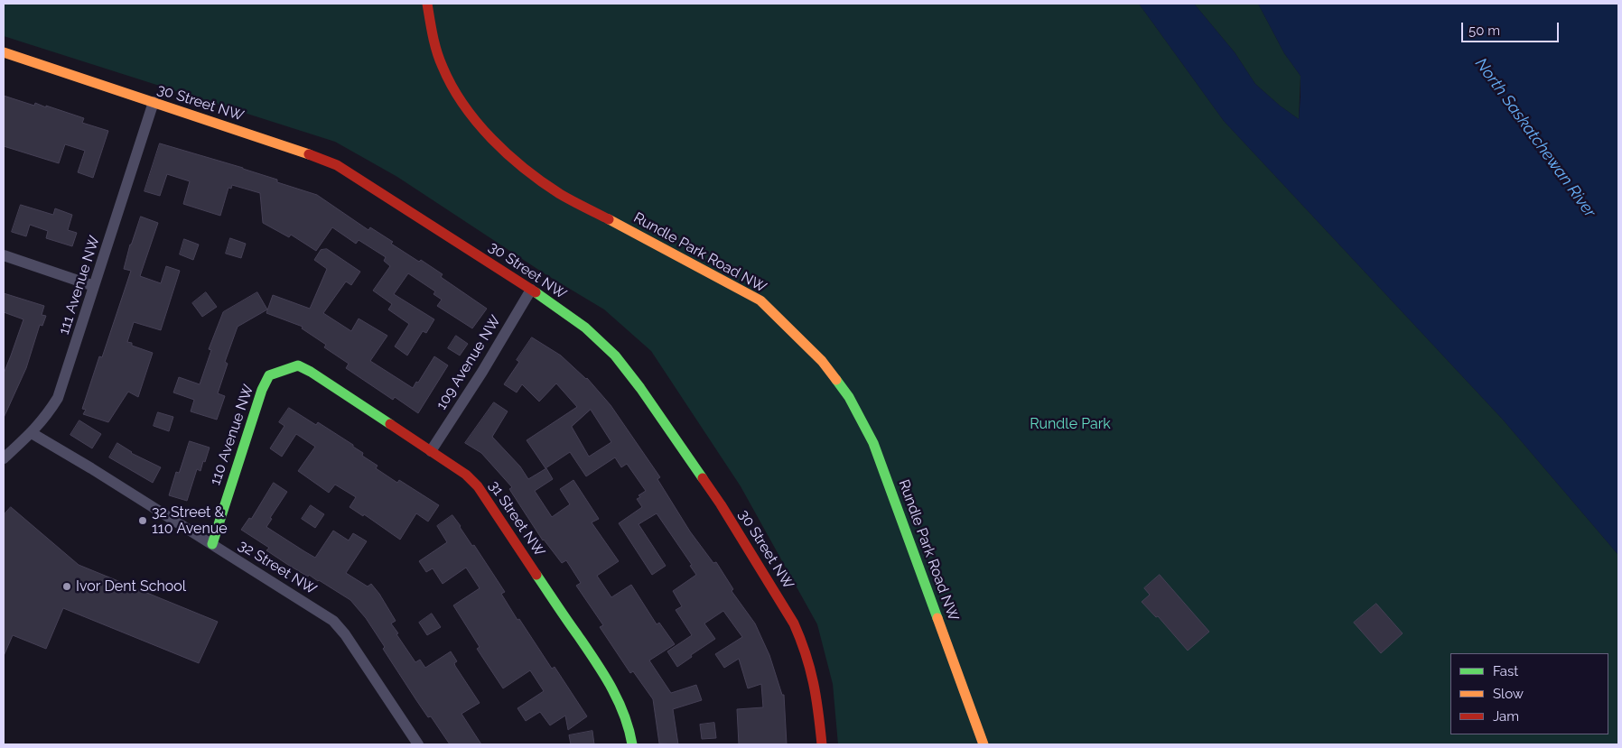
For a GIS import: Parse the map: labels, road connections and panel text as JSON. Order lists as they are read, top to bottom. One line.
{"streets":{"street":["30 Street NW","Rundle Park Road NW","111 Avenue NW","109 Avenue NW","110 Avenue NW","31 Street NW","32 Street NW"]},"crossings":[["30 Street NW","111 Avenue NW"],["30 Street NW","109 Avenue NW"],["111 Avenue NW","32 Street NW"],["109 Avenue NW","31 Street NW"],["110 Avenue NW","31 Street NW"],["110 Avenue NW","32 Street NW"]],"water":["North Saskatchewan River"],"parks":["Rundle Park"],"places":["32 Street & 110 Avenue","Ivor Dent School"],"legend":["Fast","Slow","Jam"],"scale_bar":"50 m"}
